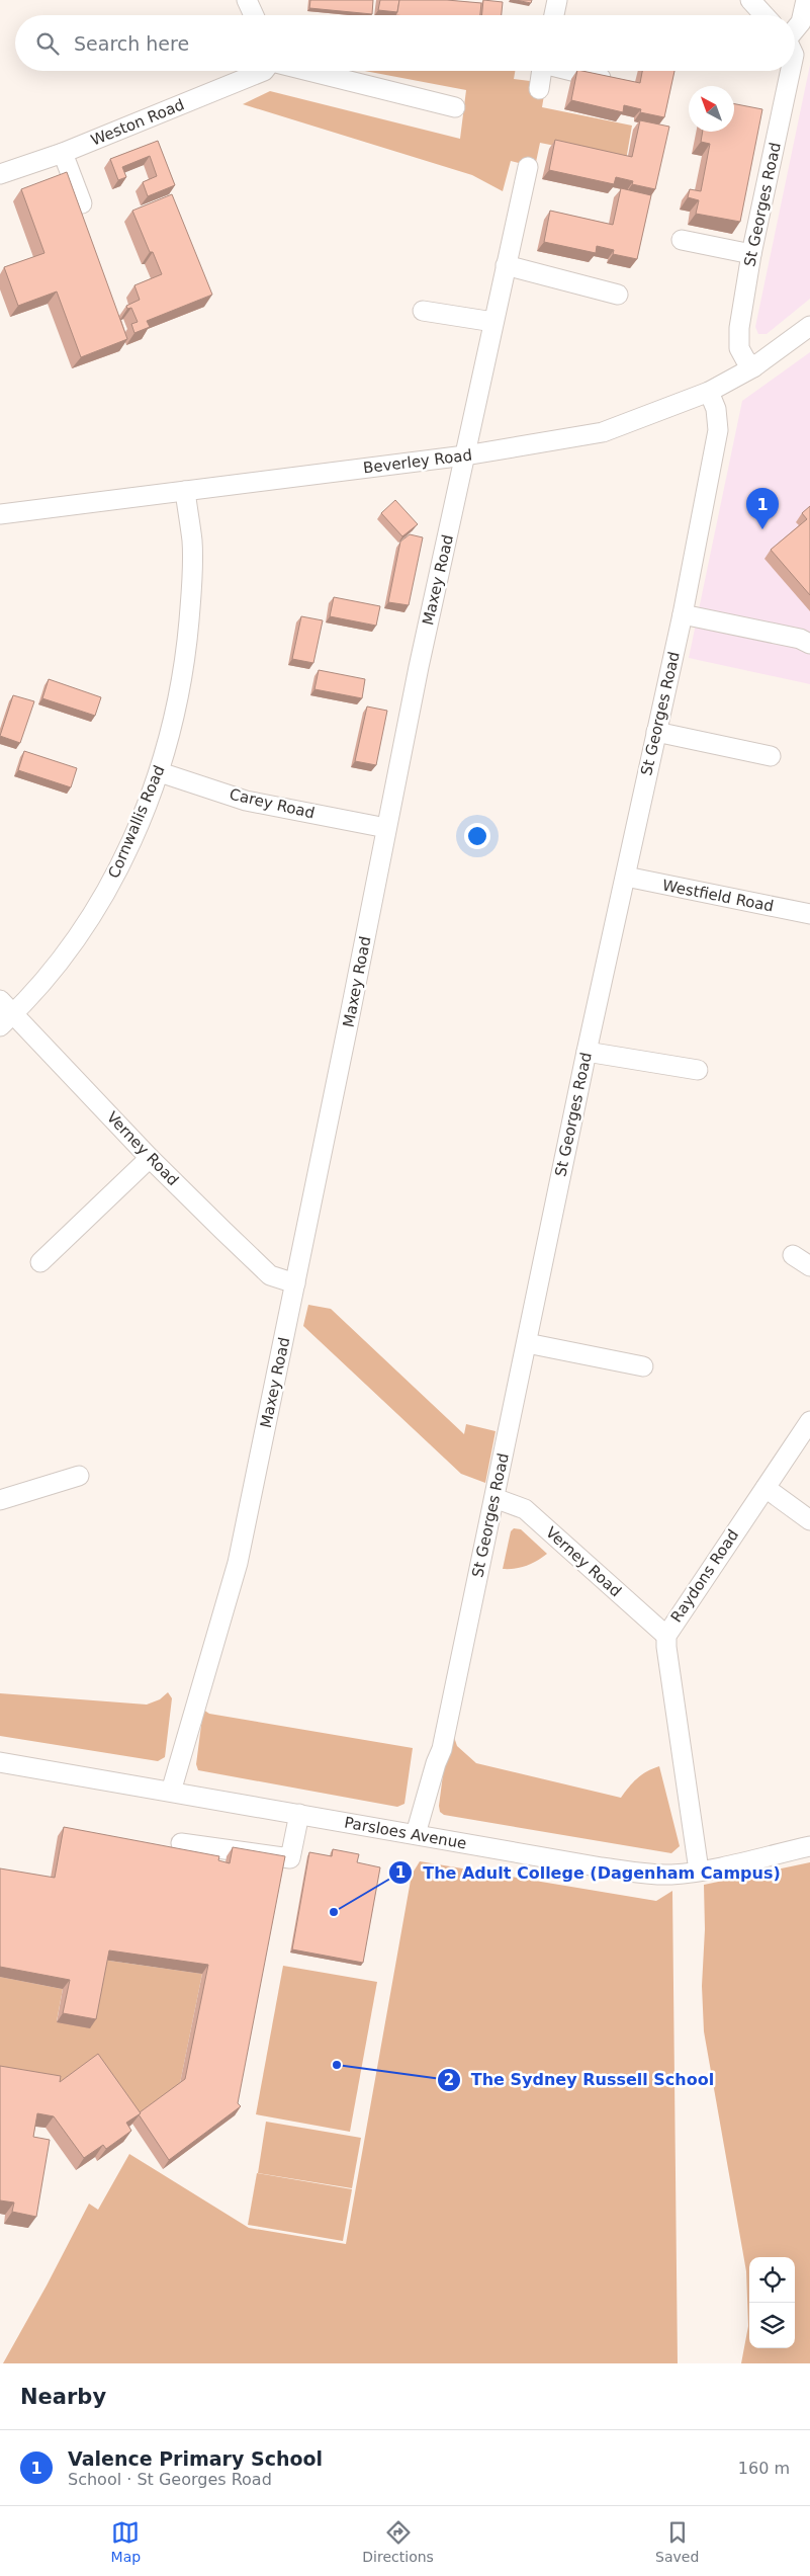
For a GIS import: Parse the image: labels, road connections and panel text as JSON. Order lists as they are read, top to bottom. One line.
{"streets":{"street":["Weston Road","St Georges Road","Beverley Road","Maxey Road","Carey Road","Cornwallis Road","Westfield Road","Verney Road","Raydons Road","Parsloes Avenue"]},"crossings":[["St Georges Road","Beverley Road"],["St Georges Road","Westfield Road"],["St Georges Road","Verney Road"],["St Georges Road","Parsloes Avenue"],["Beverley Road","Maxey Road"],["Beverley Road","Cornwallis Road"],["Maxey Road","Carey Road"],["Maxey Road","Verney Road"],["Maxey Road","Parsloes Avenue"],["Carey Road","Cornwallis Road"],["Cornwallis Road","Verney Road"],["Verney Road","Raydons Road"],["Raydons Road","Parsloes Avenue"]],"places":["The Adult College (Dagenham Campus)","The Sydney Russell School"],"north":"top left","page":{"search":"Search here","pins":"1","heading":"Nearby","list":[{"mark":"1","name":"Valence Primary School","note":"School · St Georges Road","value":"160 m"}],"nav":["Map","Directions","Saved"]}}
